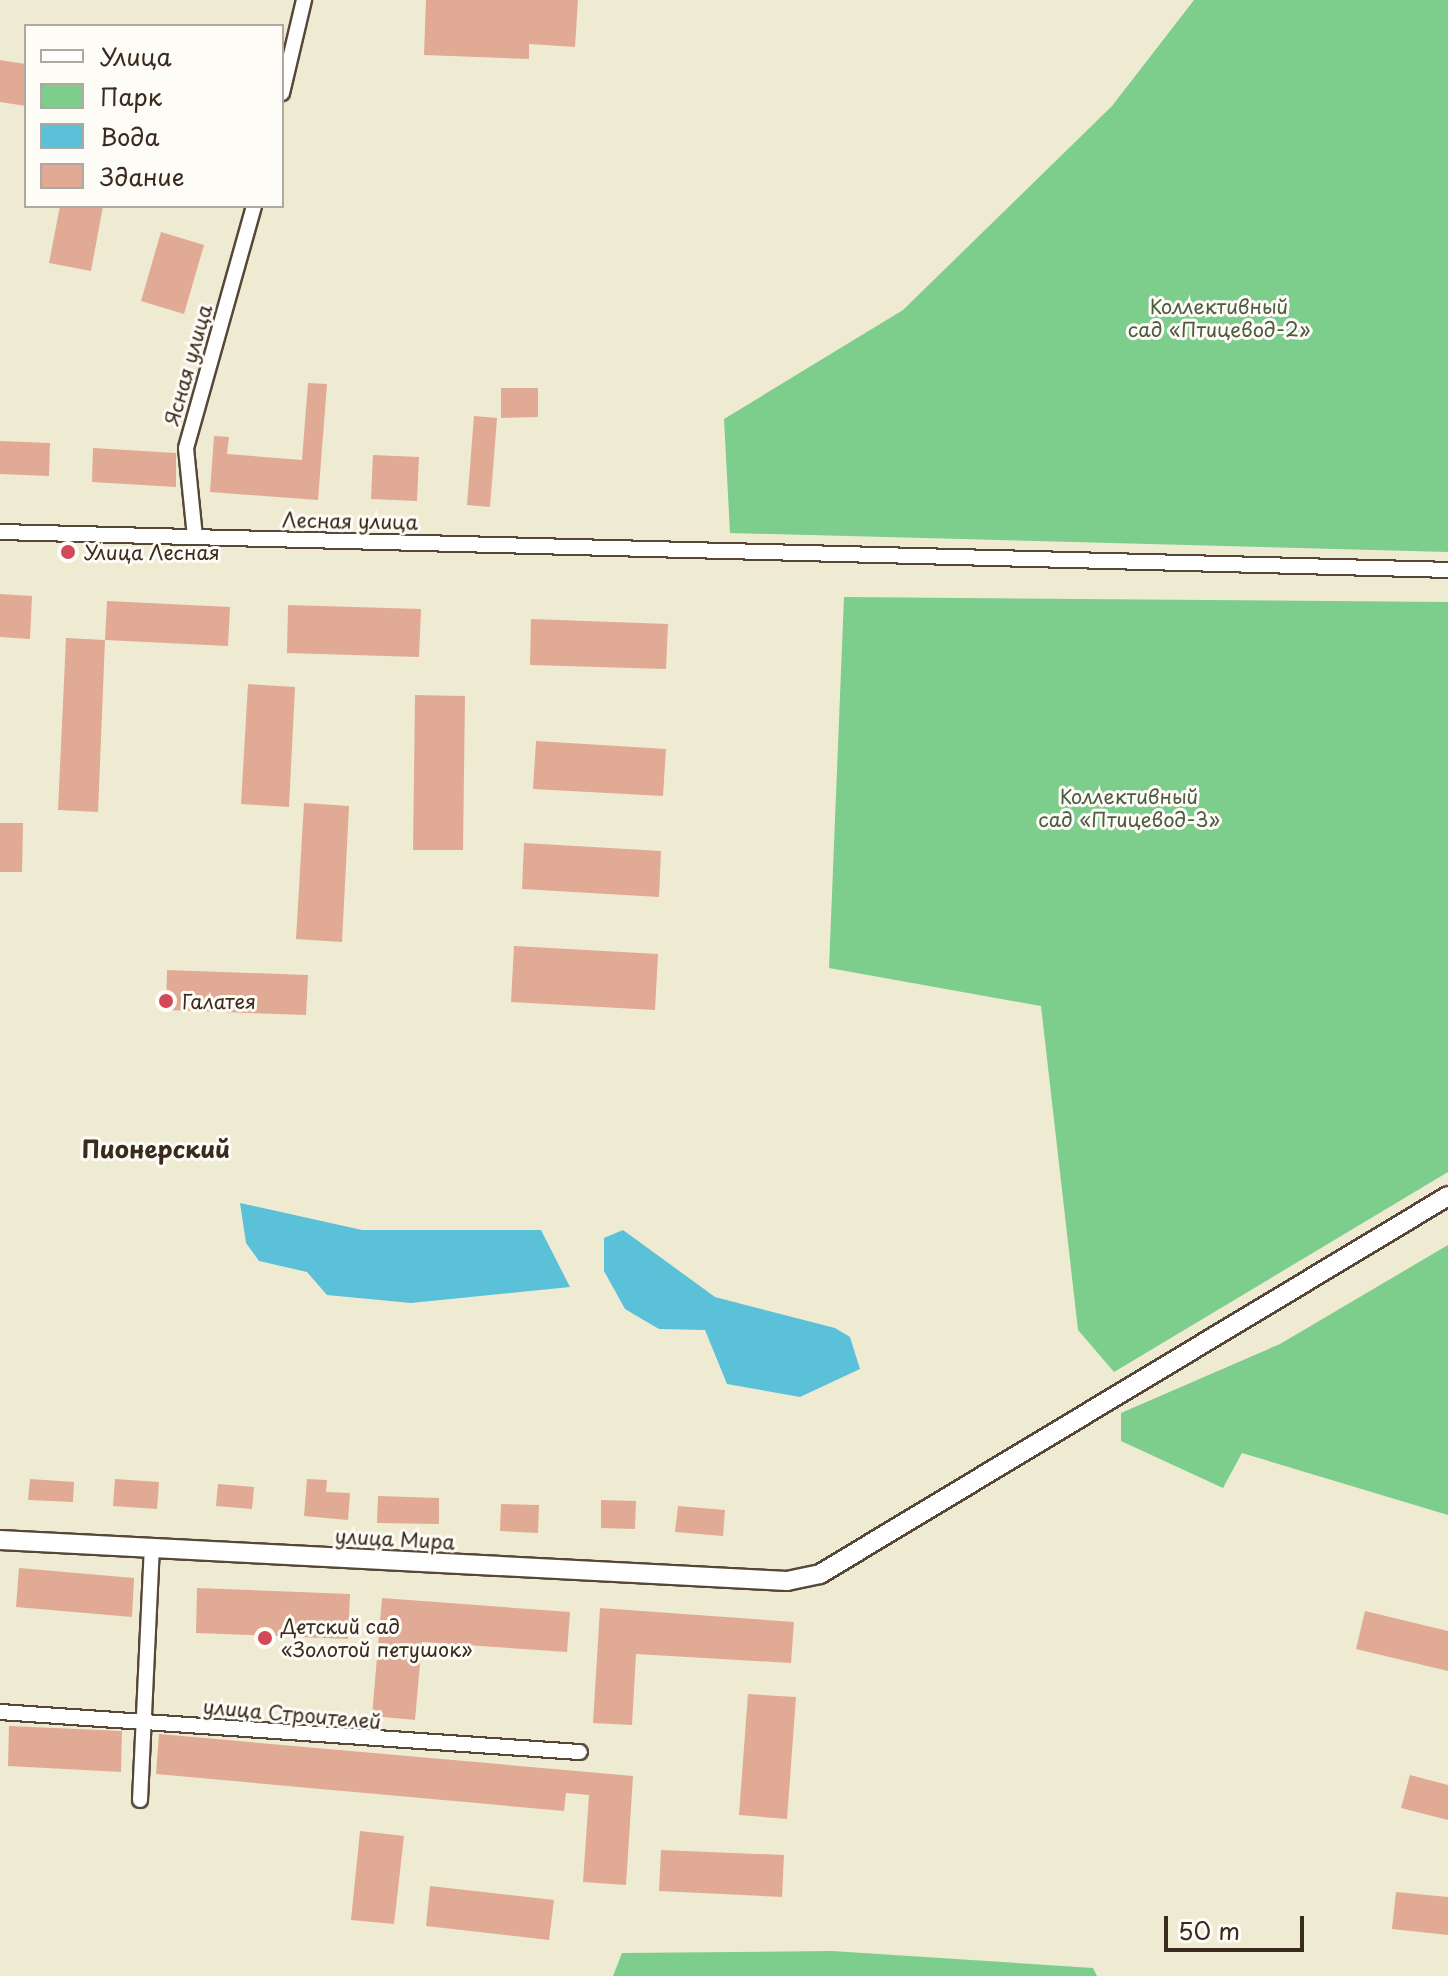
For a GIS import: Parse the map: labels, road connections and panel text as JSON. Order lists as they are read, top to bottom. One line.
{"streets":{"street":["Ясная улица","Лесная улица","улица Мира","улица Строителей"]},"crossings":[["Ясная улица","Лесная улица"]],"districts":["Пионерский"],"parks":["Коллективный сад «Птицевод-2»","Коллективный сад «Птицевод-3»"],"places":["Улица Лесная","Галатея","Детский сад «Золотой петушок»"],"legend":["Улица","Парк","Вода","Здание"],"scale_bar":"50 m"}
